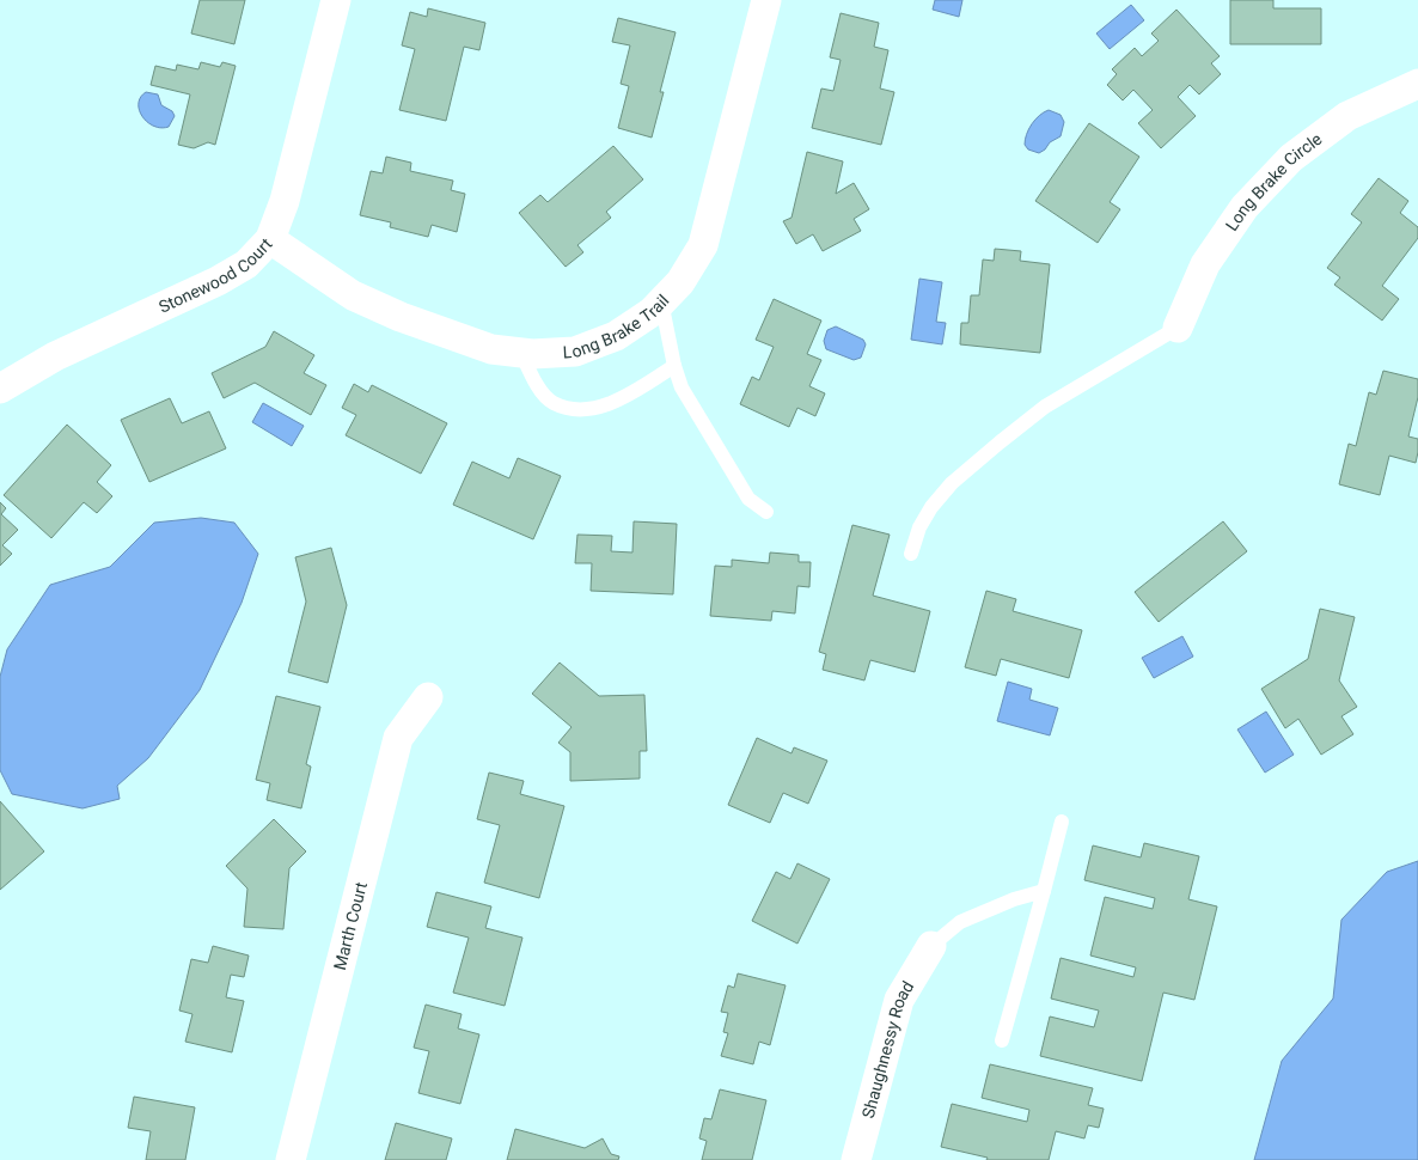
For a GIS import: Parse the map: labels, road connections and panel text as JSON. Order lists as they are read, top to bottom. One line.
{"streets":{"street":["Long Brake Circle","Stonewood Court","Long Brake Trail","Marth Court","Shaughnessy Road"]},"crossings":[["Stonewood Court","Long Brake Trail"]]}
